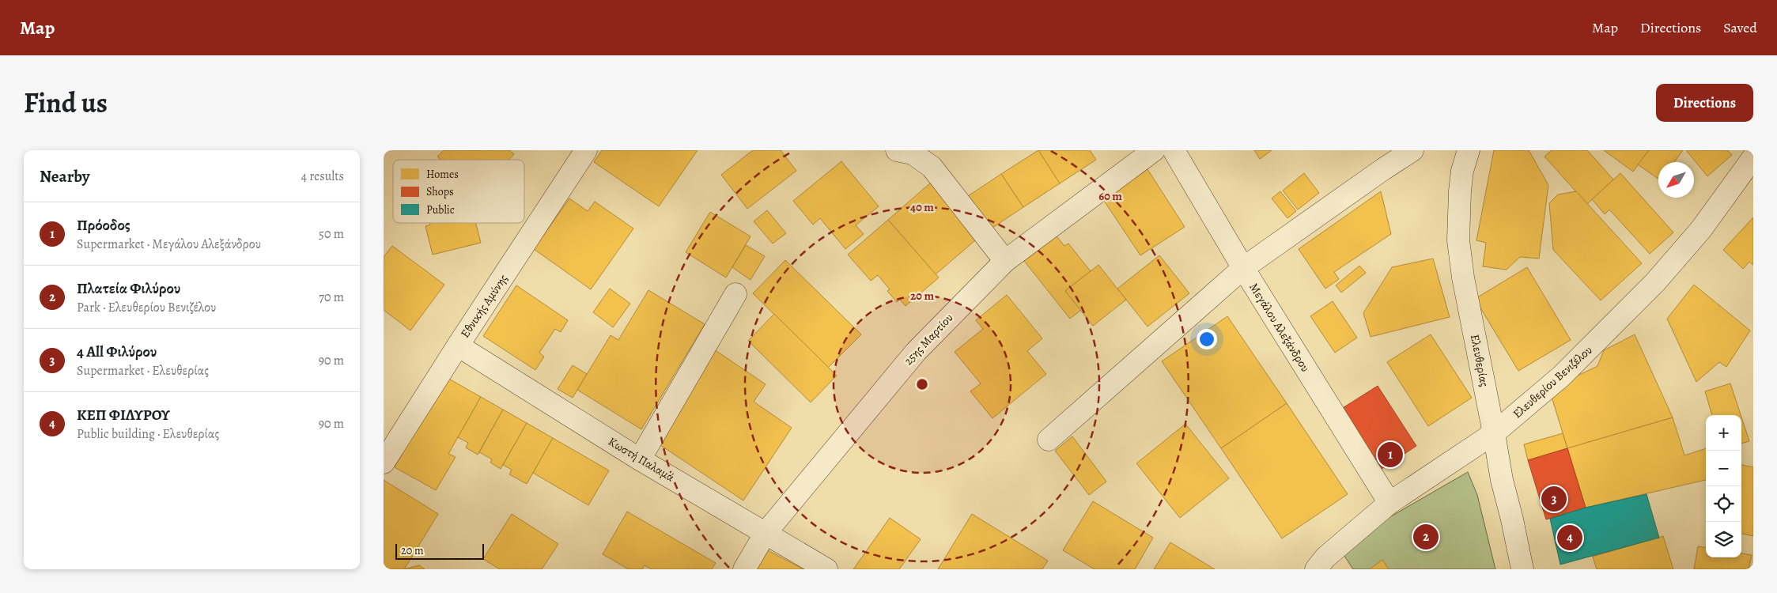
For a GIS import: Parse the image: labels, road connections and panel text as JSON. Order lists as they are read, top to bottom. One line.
{"streets":{"street":["Εθνικής Αμύνης","Μεγάλου Αλεξάνδρου","25ης Μαρτίου","Ελευθερίας","Ελευθερίου Βενιζέλου","Κωστή Παλαμά"]},"crossings":[["Εθνικής Αμύνης","Κωστή Παλαμά"],["Μεγάλου Αλεξάνδρου","Ελευθερίου Βενιζέλου"],["25ης Μαρτίου","Κωστή Παλαμά"],["Ελευθερίας","Ελευθερίου Βενιζέλου"]],"legend":["Homes","Shops","Public"],"scale_bar":"20 m","north":"bottom left","page":{"header":"Map","nav":["Map","Directions","Saved"],"title":"Find us","buttons":"Directions","heading":["Nearby","4 results"],"list":[{"mark":"1","name":"Πρόοδος","note":"Supermarket · Μεγάλου Αλεξάνδρου","value":"50 m"},{"mark":"2","name":"Πλατεία Φιλύρου","note":"Park · Ελευθερίου Βενιζέλου","value":"70 m"},{"mark":"3","name":"4 All Φιλύρου","note":"Supermarket · Ελευθερίας","value":"90 m"},{"mark":"4","name":"ΚΕΠ ΦΙΛΥΡΟΥ","note":"Public building · Ελευθερίας","value":"90 m"}],"map_buttons":["+","−"],"pins":["1","3","2","4"],"scale":"20 m"},"rings":["60 m","40 m","20 m"]}
